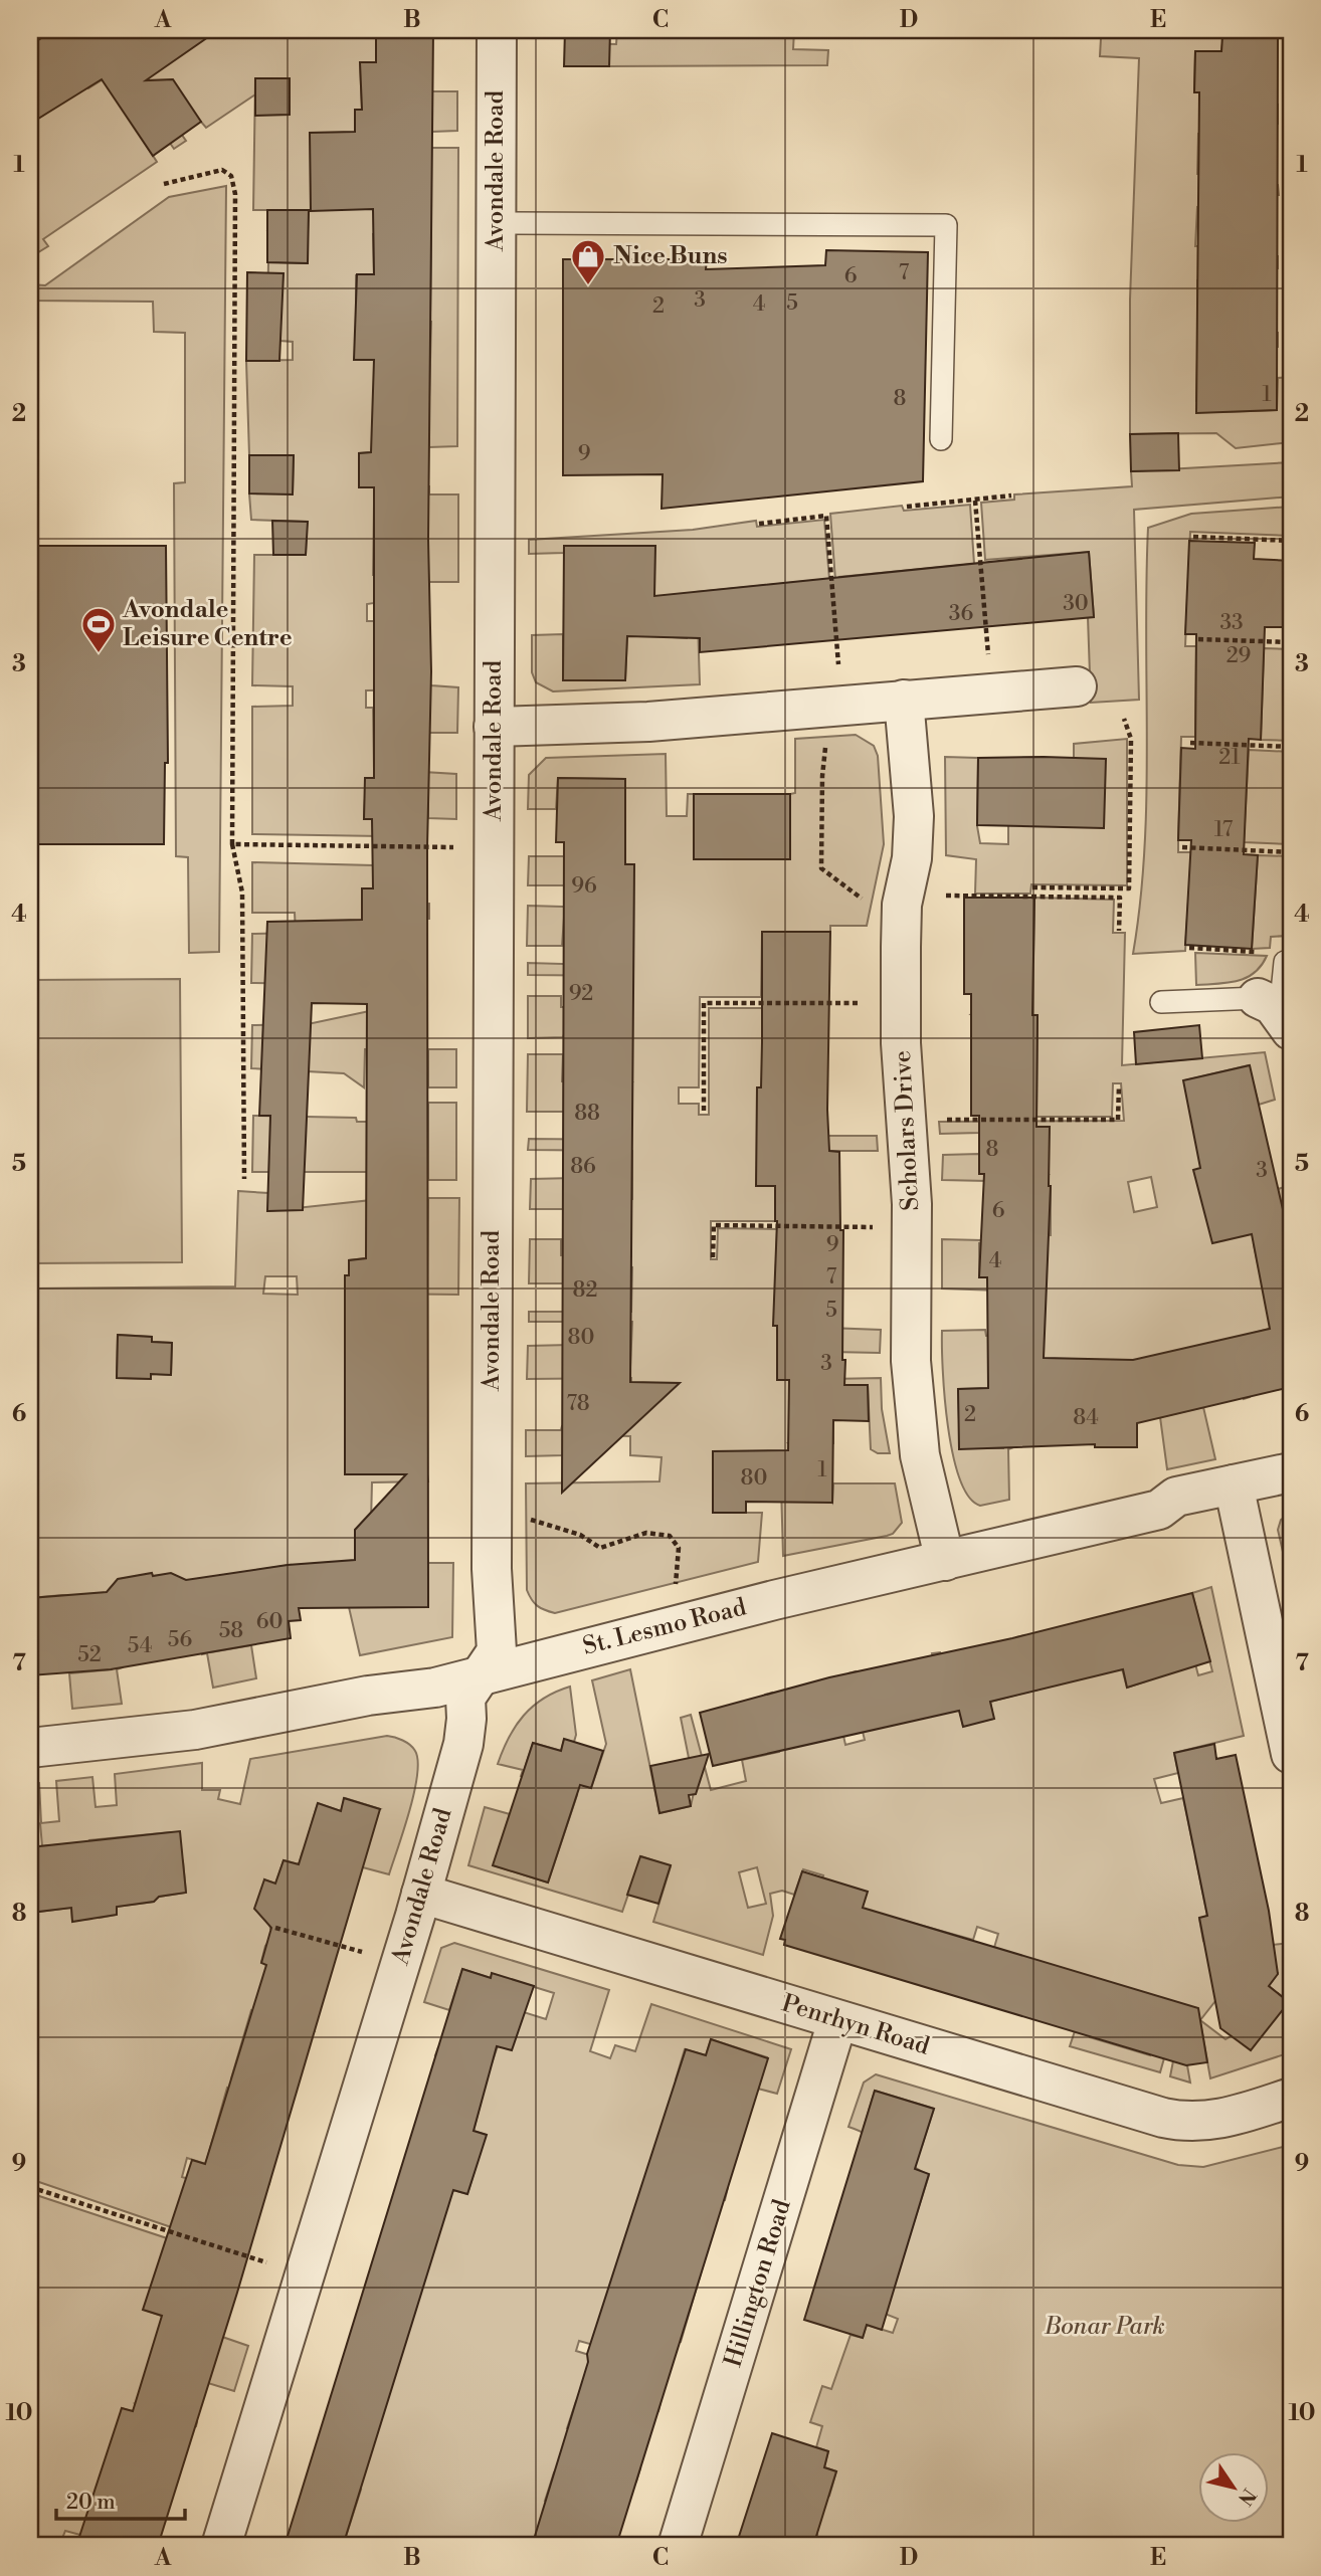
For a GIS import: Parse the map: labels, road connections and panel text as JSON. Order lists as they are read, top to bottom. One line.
{"streets":{"street":["Avondale Road","Scholars Drive","St. Lesmo Road","Penrhyn Road","Hillington Road"]},"crossings":[["Avondale Road","St. Lesmo Road"],["Avondale Road","Penrhyn Road"],["Scholars Drive","St. Lesmo Road"],["Penrhyn Road","Hillington Road"]],"parks":["Bonar Park"],"places":{"shop":["Nice Buns"],"sports":["Avondale Leisure Centre"]},"house_numbers":["7","6","3","5","4","2","1","8","9","30","36","33","29","21","17","96","92","88","8","86","3","6","9","4","7","82","5","80","3","78","2","84","1","80","60","58","56","54","52"],"scale_bar":"20 m","north":"bottom right","grid":{"columns":["A","B","C","D","E"],"rows":["1","2","3","4","5","6","7","8","9","10"]}}
